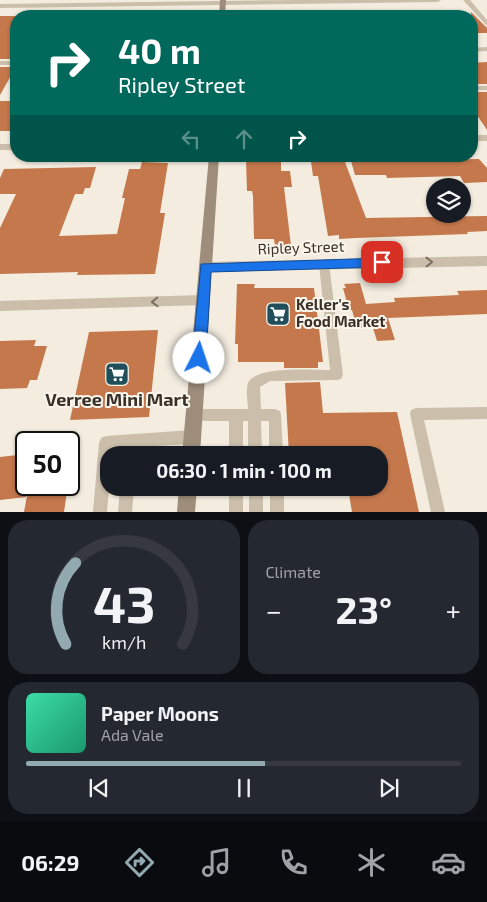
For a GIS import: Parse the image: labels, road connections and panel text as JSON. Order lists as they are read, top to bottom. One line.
{"streets":{"street":["Ripley Street"]},"one_way":["Ripley Street"],"places":{"supermarket":["Keller's Food Market","Verree Mini Mart"]},"page":{"turn":["40 m","Ripley Street"],"limit":"50","trip":"06:30 · 1 min · 100 m","tile":"Climate","heat":["−","23°","+"],"song":["Paper Moons","Ada Vale"],"tabs":"06:29","gauge":["43","km/h"]}}
